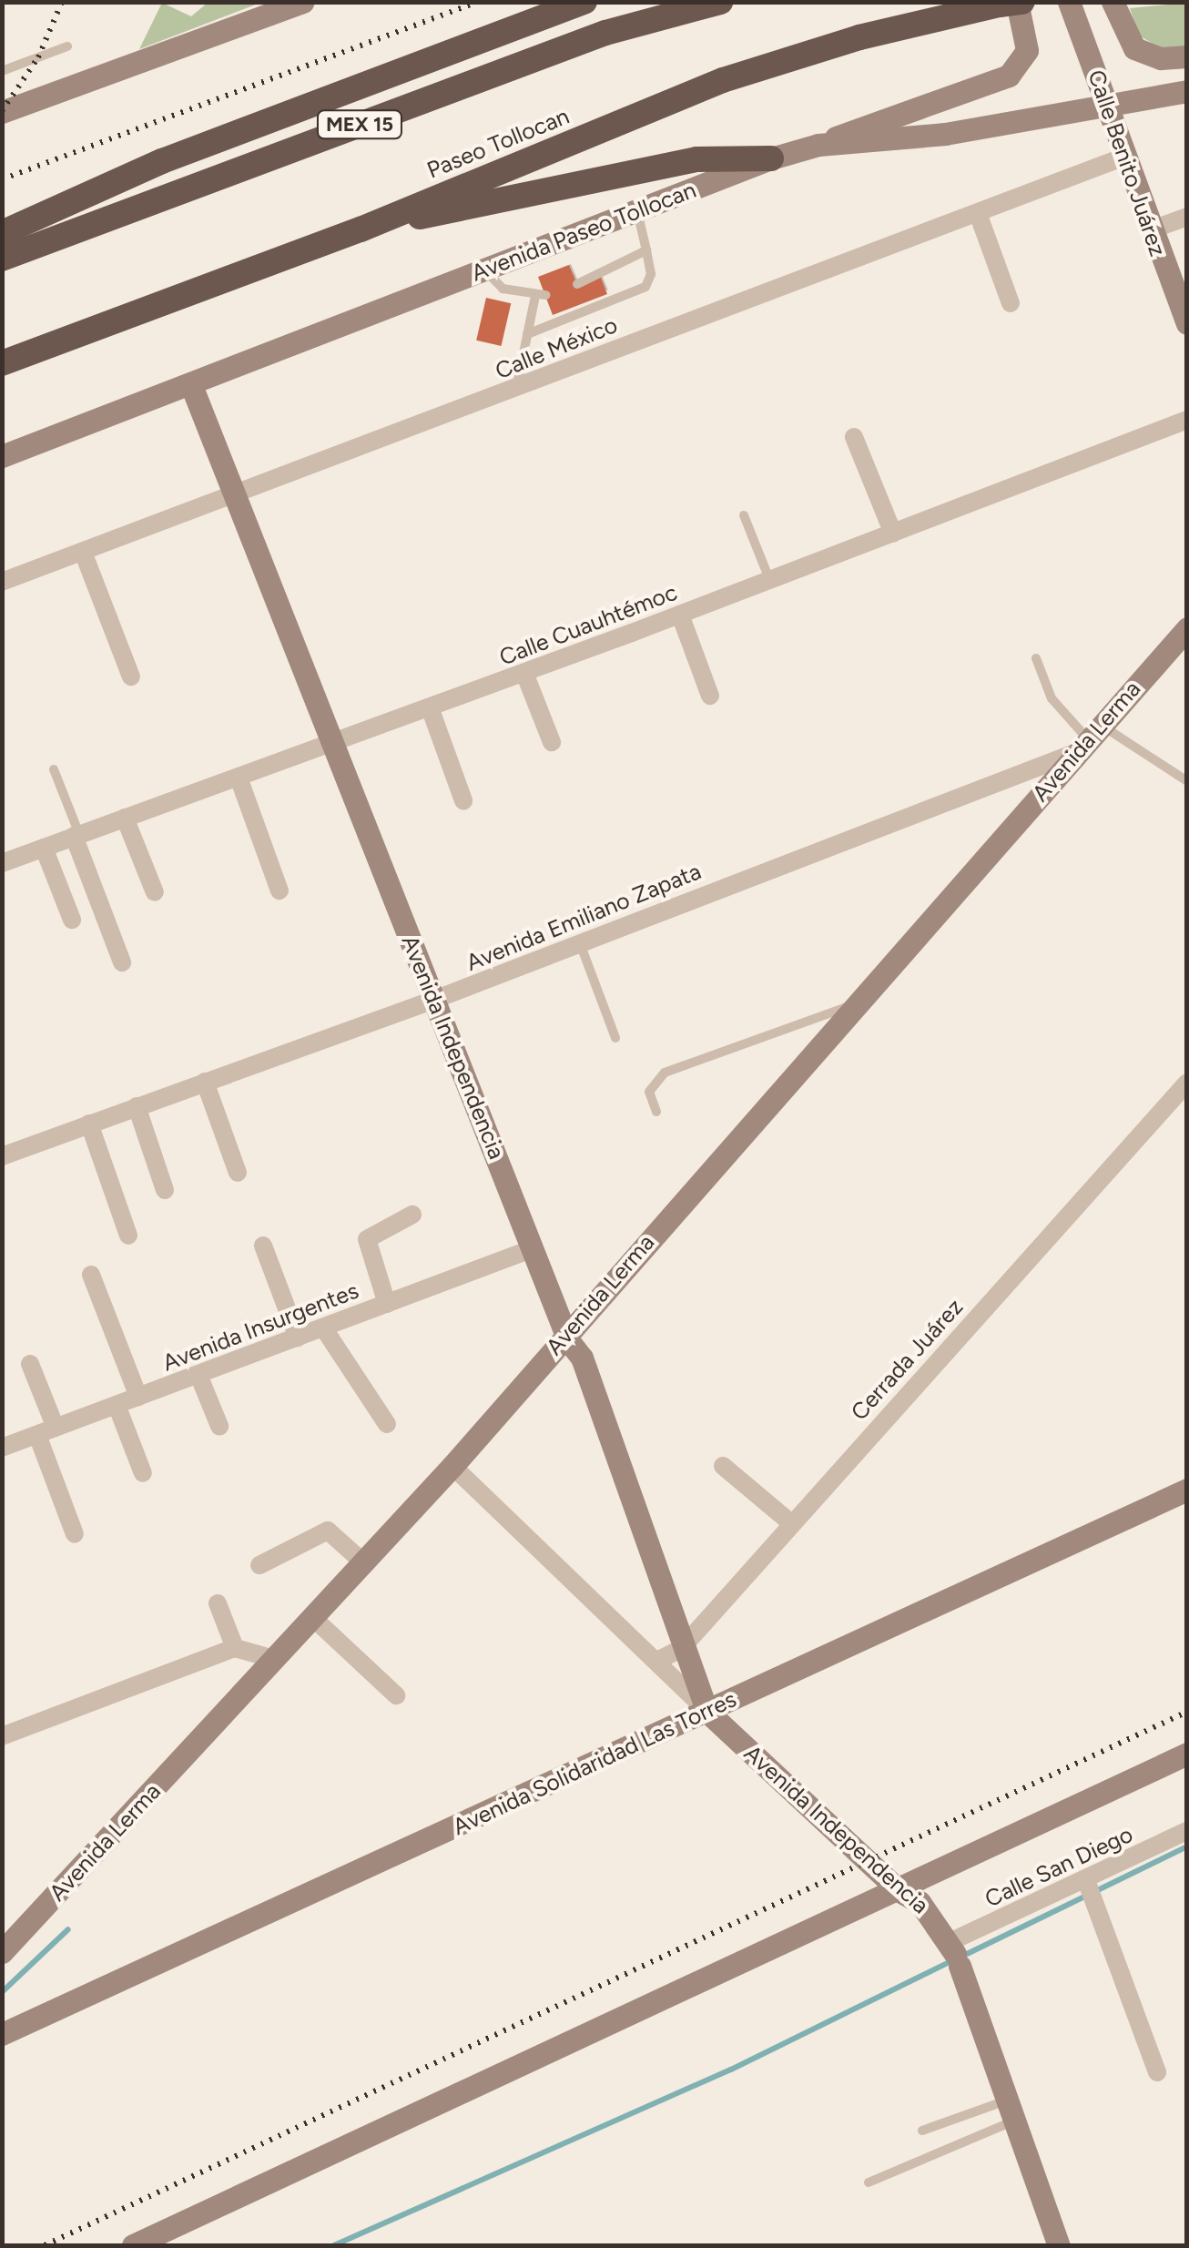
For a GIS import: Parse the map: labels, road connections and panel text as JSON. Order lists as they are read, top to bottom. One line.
{"streets":{"highway":["MEX 15","Paseo Tollocan"],"main road":["Calle Benito Juárez","Avenida Paseo Tollocan","Avenida Lerma","Avenida Independencia","Avenida Solidaridad Las Torres"],"street":["Calle México","Calle Cuauhtémoc","Avenida Emiliano Zapata","Avenida Insurgentes","Cerrada Juárez","Calle San Diego"]},"crossings":[["Calle Benito Juárez","Avenida Paseo Tollocan"],["Calle Benito Juárez","Calle México"],["Avenida Paseo Tollocan","Avenida Independencia"],["Calle México","Avenida Independencia"],["Calle Cuauhtémoc","Avenida Independencia"],["Avenida Lerma","Avenida Emiliano Zapata"],["Avenida Lerma","Avenida Independencia"],["Avenida Emiliano Zapata","Avenida Independencia"],["Avenida Independencia","Avenida Insurgentes"],["Avenida Independencia","Cerrada Juárez"],["Avenida Independencia","Avenida Solidaridad Las Torres"],["Avenida Independencia","Calle San Diego"]]}
